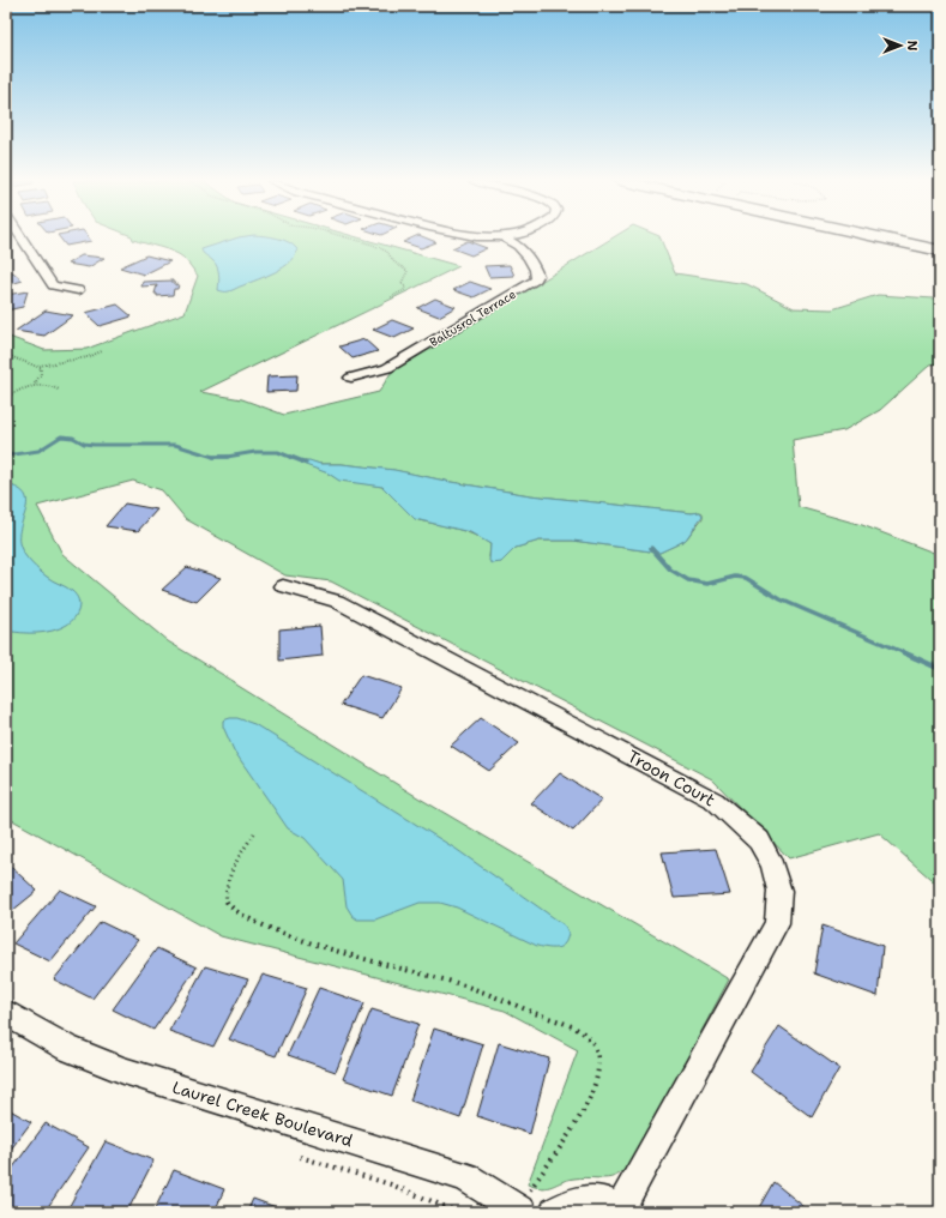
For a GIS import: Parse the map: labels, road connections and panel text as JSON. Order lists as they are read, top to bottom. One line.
{"streets":{"street":["Baltusrol Terrace","Troon Court","Laurel Creek Boulevard"]},"north":"right"}
